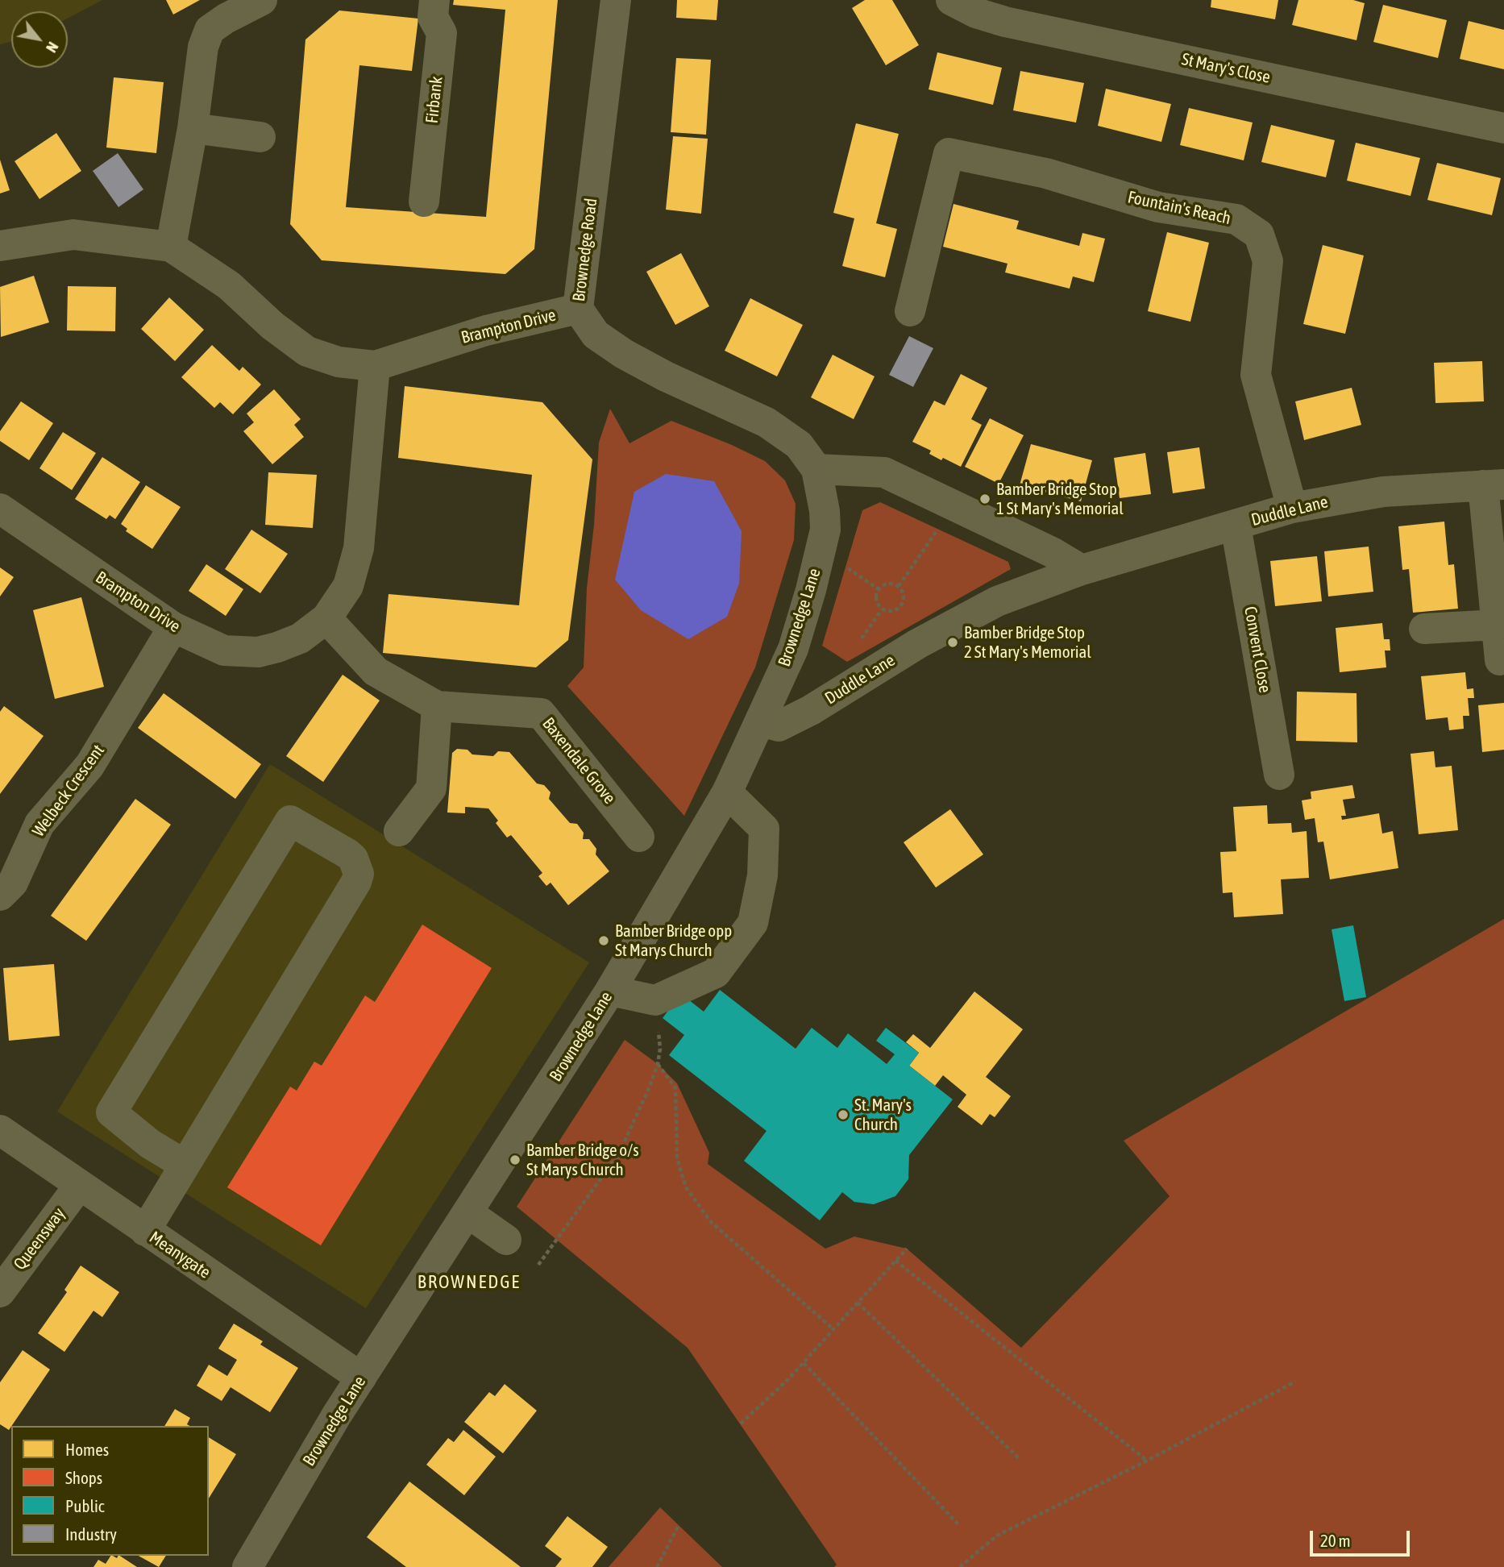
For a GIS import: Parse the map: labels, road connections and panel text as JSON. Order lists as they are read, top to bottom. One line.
{"streets":{"main road":["Brownedge Road","Brownedge Lane"],"street":["St Mary's Close","Firbank","Fountain's Reach","Brampton Drive","Duddle Lane","Convent Close","Baxendale Grove","Welbeck Crescent","Queensway","Meanygate"]},"crossings":[["Fountain's Reach","Duddle Lane"],["Brownedge Road","Brampton Drive"],["Brownedge Road","Brownedge Lane"],["Brampton Drive","Baxendale Grove"],["Brampton Drive","Welbeck Crescent"],["Duddle Lane","Brownedge Lane"],["Duddle Lane","Convent Close"],["Brownedge Lane","Meanygate"],["Queensway","Meanygate"]],"districts":["BROWNEDGE"],"places":["Bamber Bridge Stop 1 St Mary's Memorial","Bamber Bridge Stop 2 St Mary's Memorial","Bamber Bridge opp St Marys Church","St. Mary's Church","Bamber Bridge o/s St Marys Church"],"legend":["Homes","Shops","Public","Industry"],"scale_bar":"20 m","north":"bottom right"}
